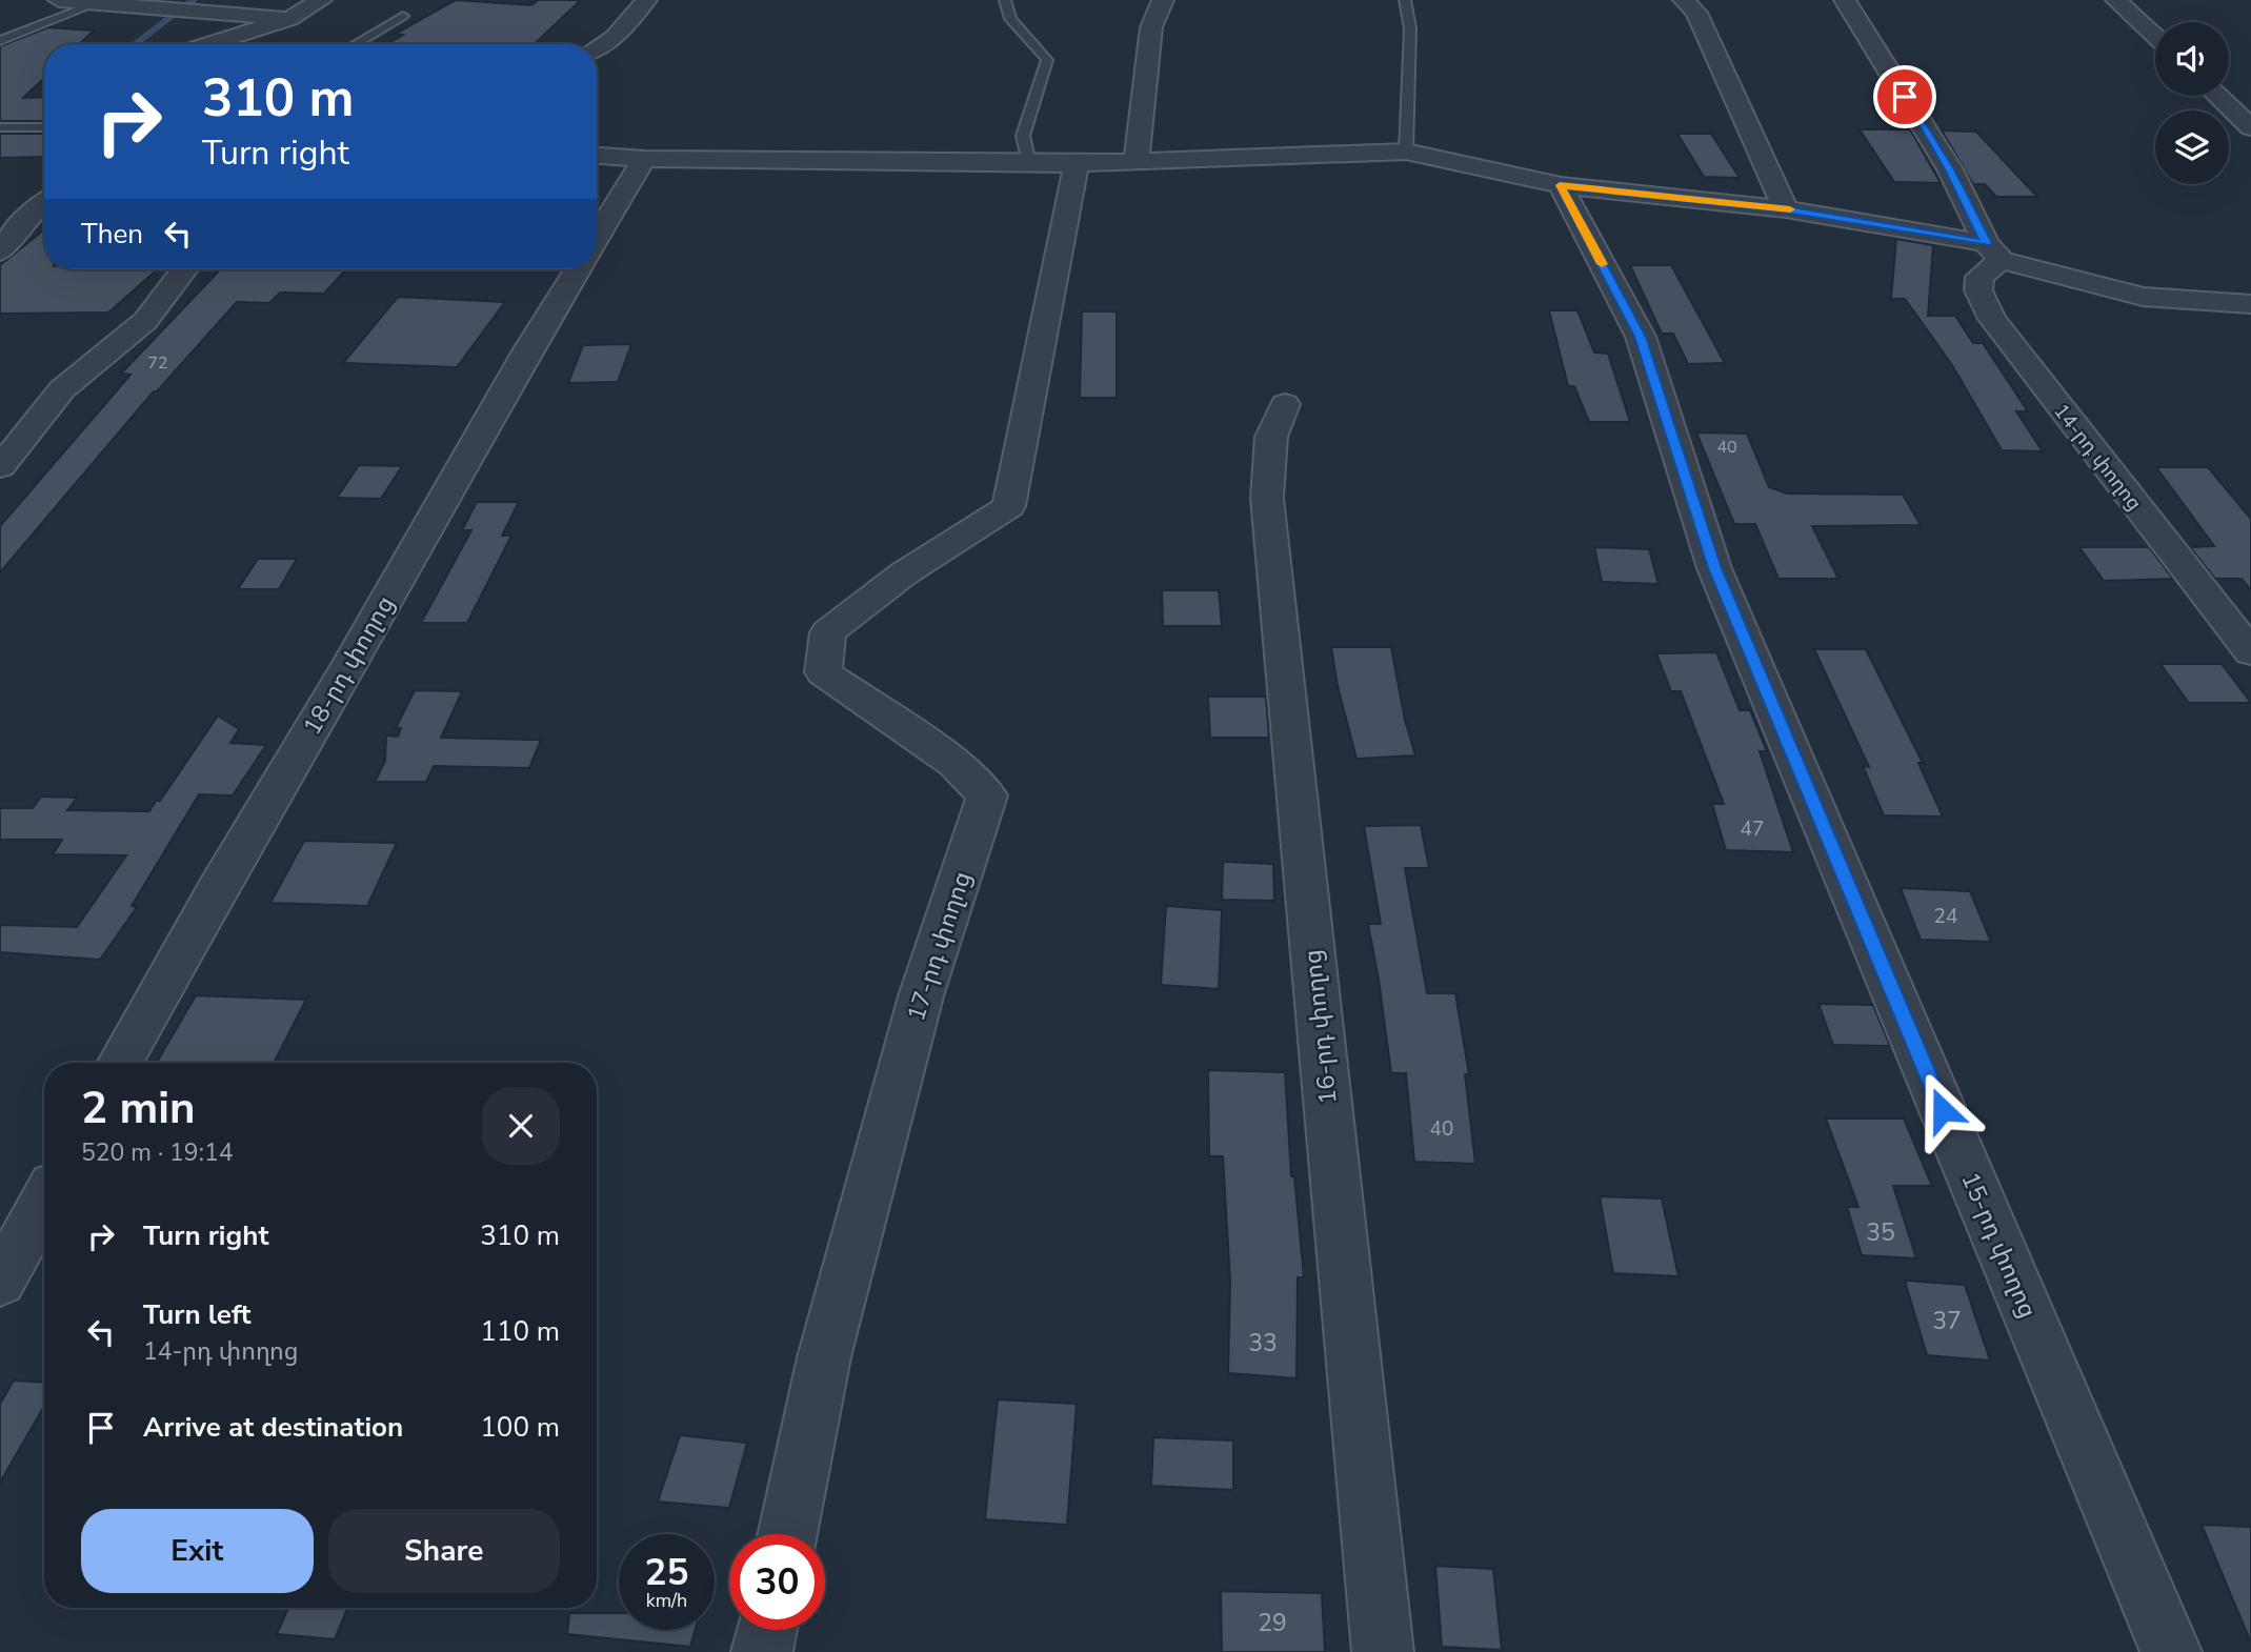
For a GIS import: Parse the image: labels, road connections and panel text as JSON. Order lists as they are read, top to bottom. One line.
{"streets":{"street":["14-րդ փողոց","18-րդ փողոց","17-րդ փողոց","16-րդ փողոց","15-րդ փողոց"]},"house_numbers":["72","40","47","24","40","35","37","33","29"],"page":{"turn":["310 m","Turn right"],"then":"Then","heading":["2 min","520 m · 19:14"],"list":[{"name":"Turn right","value":"310 m"},{"name":"Turn left","note":"14-րդ փողոց","value":"110 m"},{"name":"Arrive at destination","value":"100 m"}],"buttons":["Exit","Share"],"speed":"25 km/h","limit":"30"}}
